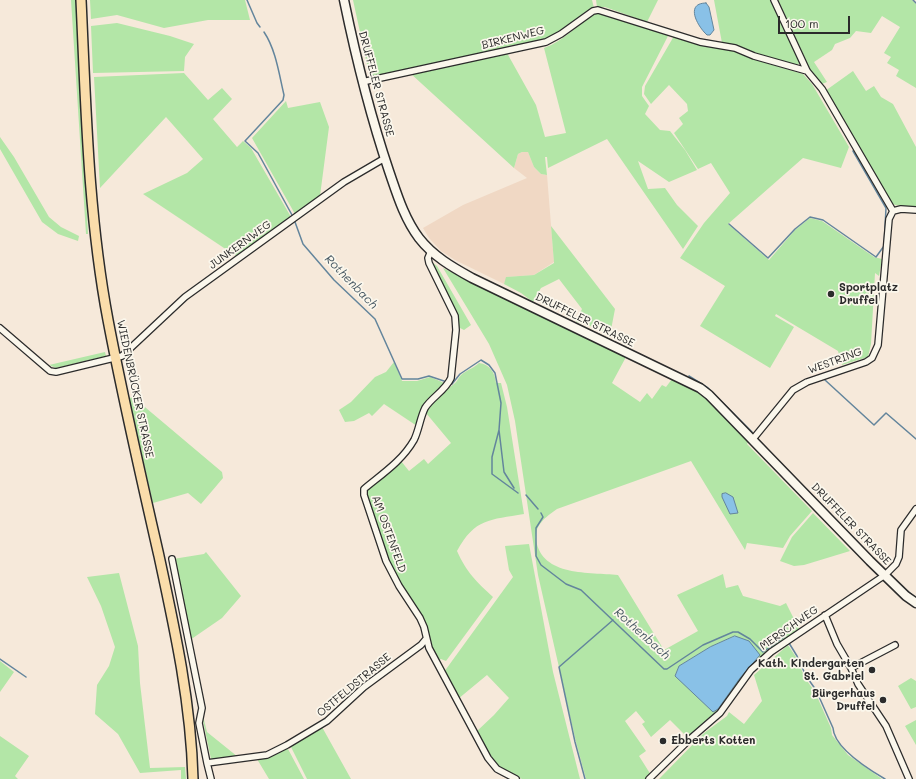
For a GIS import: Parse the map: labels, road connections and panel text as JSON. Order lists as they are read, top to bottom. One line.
{"streets":{"main road":["WIEDENBRÜCKER STRASSE"],"street":["BIRKENWEG","DRUFFELER STRASSE","JUNKERNWEG","WESTRING","AM OSTENFELD","MERSCHWEG","OSTFELDSTRASSE"]},"crossings":[["BIRKENWEG","DRUFFELER STRASSE"],["DRUFFELER STRASSE","JUNKERNWEG"],["DRUFFELER STRASSE","WESTRING"],["DRUFFELER STRASSE","AM OSTENFELD"],["DRUFFELER STRASSE","MERSCHWEG"],["JUNKERNWEG","WIEDENBRÜCKER STRASSE"]],"water":["Rothenbach"],"places":["Sportplatz Druffel","Kath. Kindergarten St. Gabriel","Bürgerhaus Druffel","Ebberts Kotten"],"scale_bar":"100 m"}
